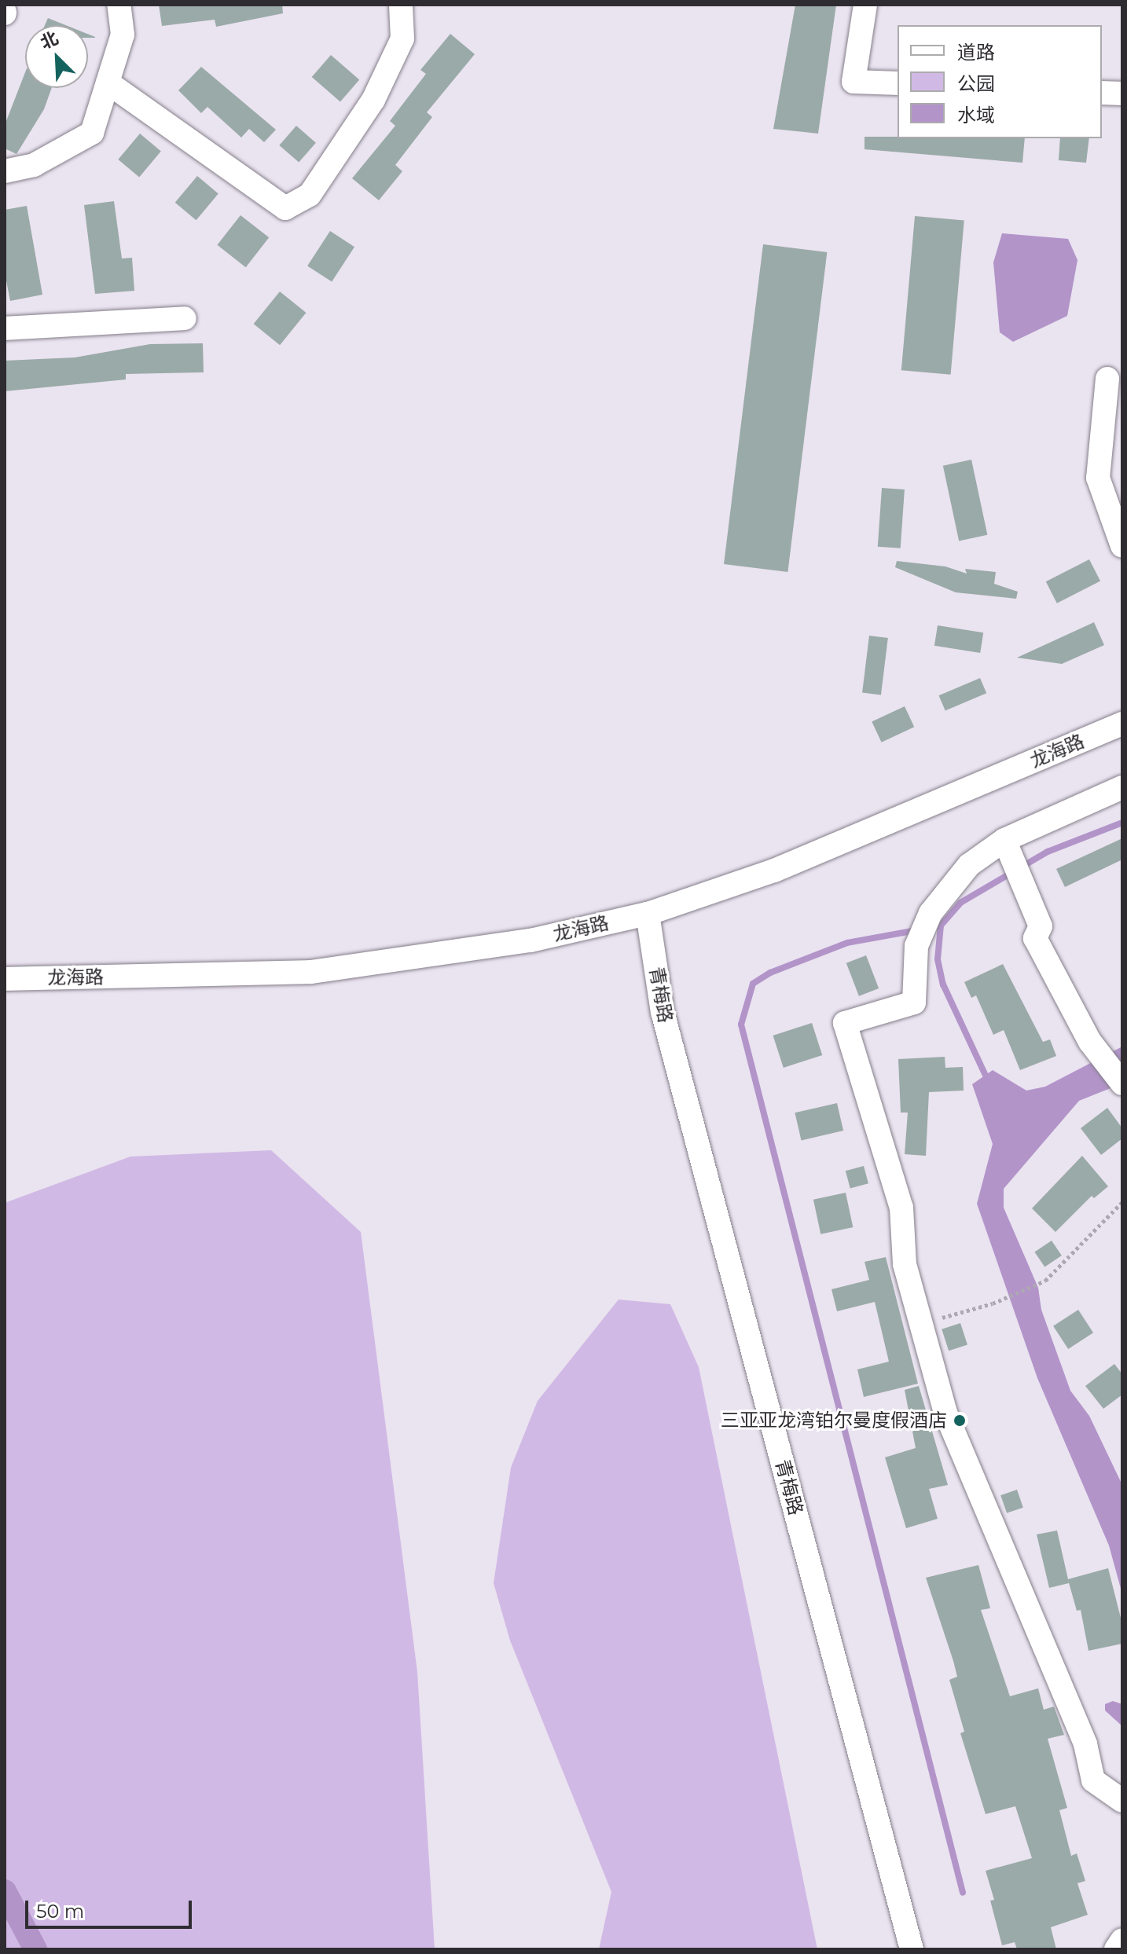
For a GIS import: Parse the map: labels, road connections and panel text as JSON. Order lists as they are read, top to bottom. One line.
{"streets":{"street":["龙海路","青梅路"]},"crossings":[["龙海路","青梅路"]],"places":["三亚亚龙湾铂尔曼度假酒店"],"legend":["道路","公园","水域"],"scale_bar":"50 m","north":"top left"}
